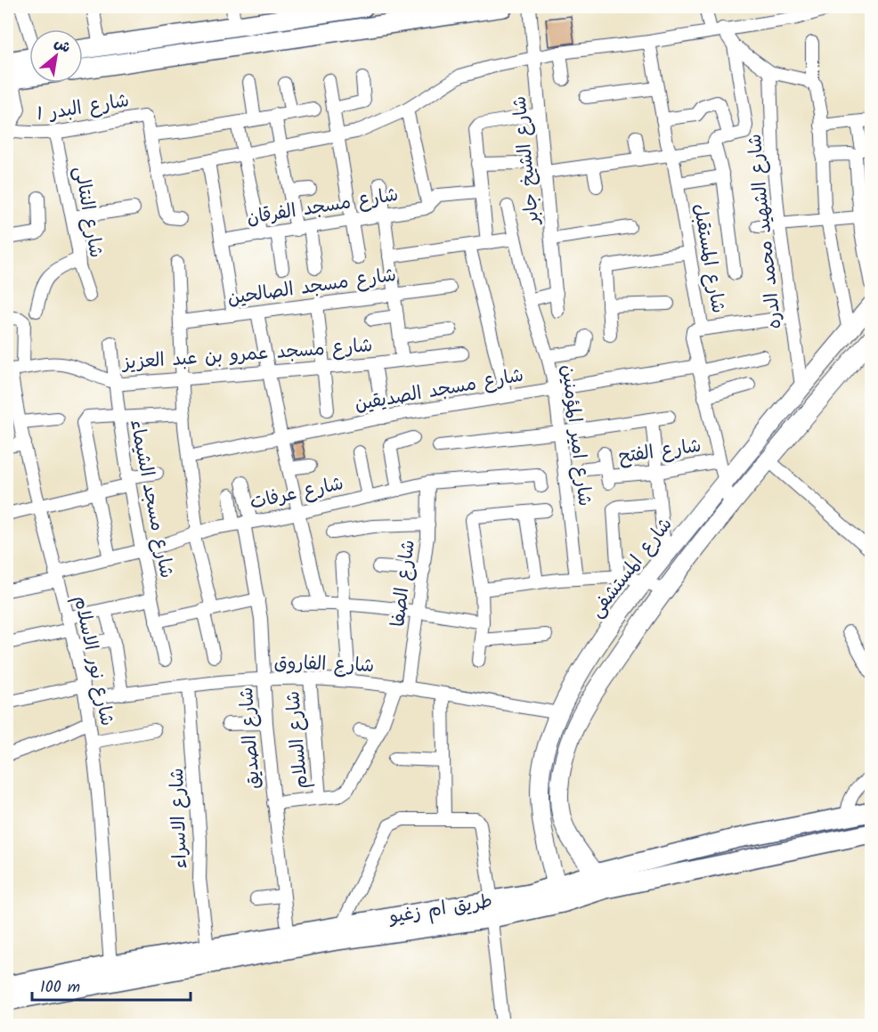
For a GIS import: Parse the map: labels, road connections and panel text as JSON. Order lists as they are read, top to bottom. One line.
{"streets":{"main road":["طريق ام زغيو"],"street":["شارع البدر 1","شارع الشيخ جابر","شارع مسجد الفرقان","شارع النتالى","شارع الشهيد محمد الدره","شارع المستقبل","شارع مسجد الصالحين","شارع مسجد عمرو بن عبد العزيز","شارع مسجد الصديقين","شارع امير المؤمنين","شارع الفتح","شارع عرفات","شارع مسجد الشيماء","شارع المستشفى","شارع الصفا","شارع نور الاسلام","شارع الفاروق","شارع الصديق","شارع السلام","شارع الاسراء"]},"crossings":[["شارع البدر 1","شارع النتالى"],["شارع الشهيد محمد الدره","شارع المستشفى"],["شارع المستقبل","شارع مسجد الصديقين"],["شارع المستقبل","شارع الفتح"],["شارع المستقبل","شارع المستشفى"],["شارع مسجد عمرو بن عبد العزيز","شارع مسجد الشيماء"],["شارع مسجد عمرو بن عبد العزيز","شارع نور الاسلام"],["شارع مسجد الصديقين","شارع امير المؤمنين"],["شارع عرفات","شارع مسجد الشيماء"],["شارع عرفات","شارع الصفا"],["شارع عرفات","شارع نور الاسلام"],["شارع عرفات","شارع الصديق"],["شارع المستشفى","شارع الفاروق"],["شارع المستشفى","طريق ام زغيو"],["شارع الصفا","شارع الفاروق"],["شارع الصفا","شارع السلام"],["شارع نور الاسلام","شارع الفاروق"],["شارع نور الاسلام","طريق ام زغيو"],["شارع الفاروق","شارع الصديق"],["شارع الفاروق","شارع السلام"],["شارع الفاروق","شارع الاسراء"],["شارع الصديق","شارع السلام"],["شارع الصديق","طريق ام زغيو"],["شارع الاسراء","طريق ام زغيو"]],"scale_bar":"100 m","north":"top right"}
